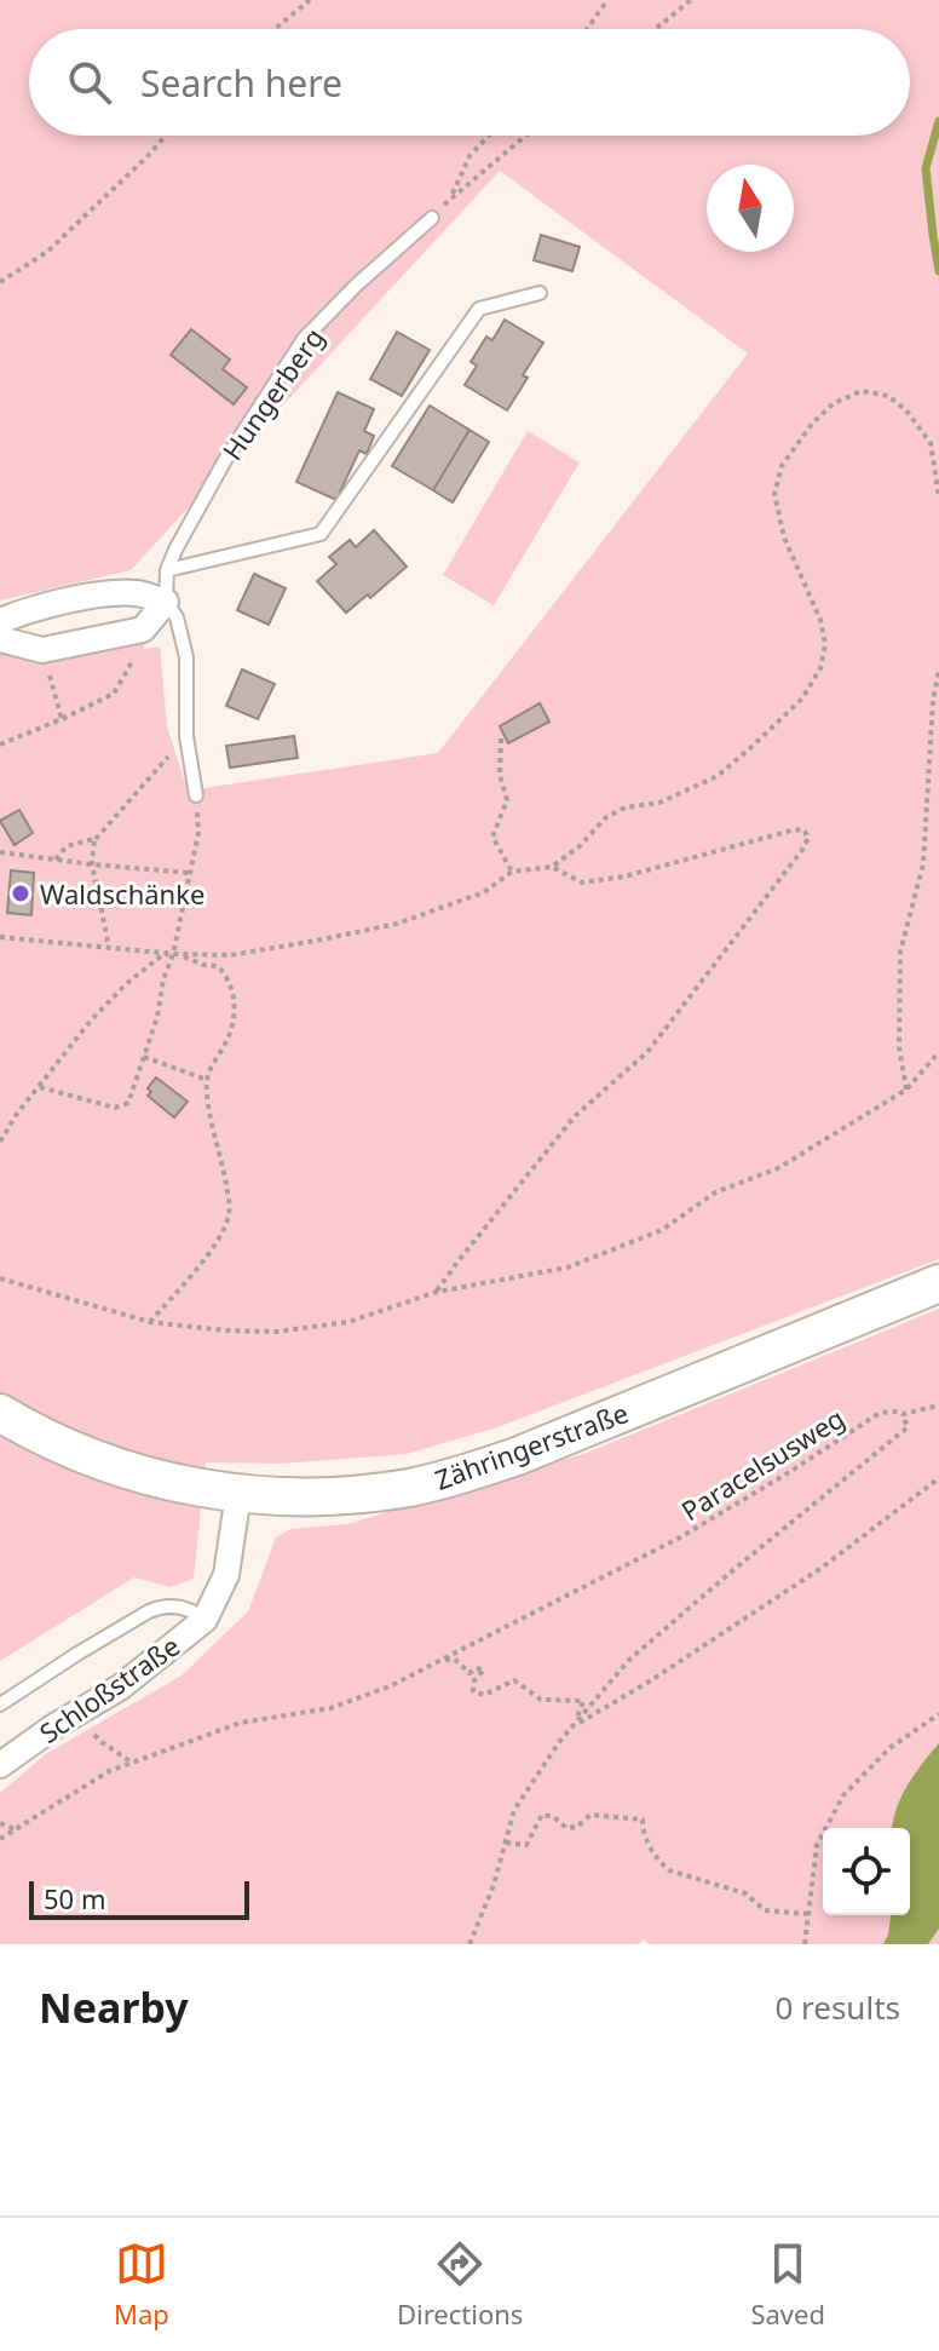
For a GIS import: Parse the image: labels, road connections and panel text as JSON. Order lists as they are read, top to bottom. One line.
{"streets":{"main road":["Zähringerstraße"],"street":["Schloßstraße"],"lane":["Hungerberg"],"path":["Paracelsusweg"]},"crossings":[["Zähringerstraße","Schloßstraße"]],"places":["Waldschänke"],"scale_bar":"50 m","north":"top","page":{"search":"Search here","scale":"50 m","heading":["Nearby","0 results"],"nav":["Map","Directions","Saved"]}}
